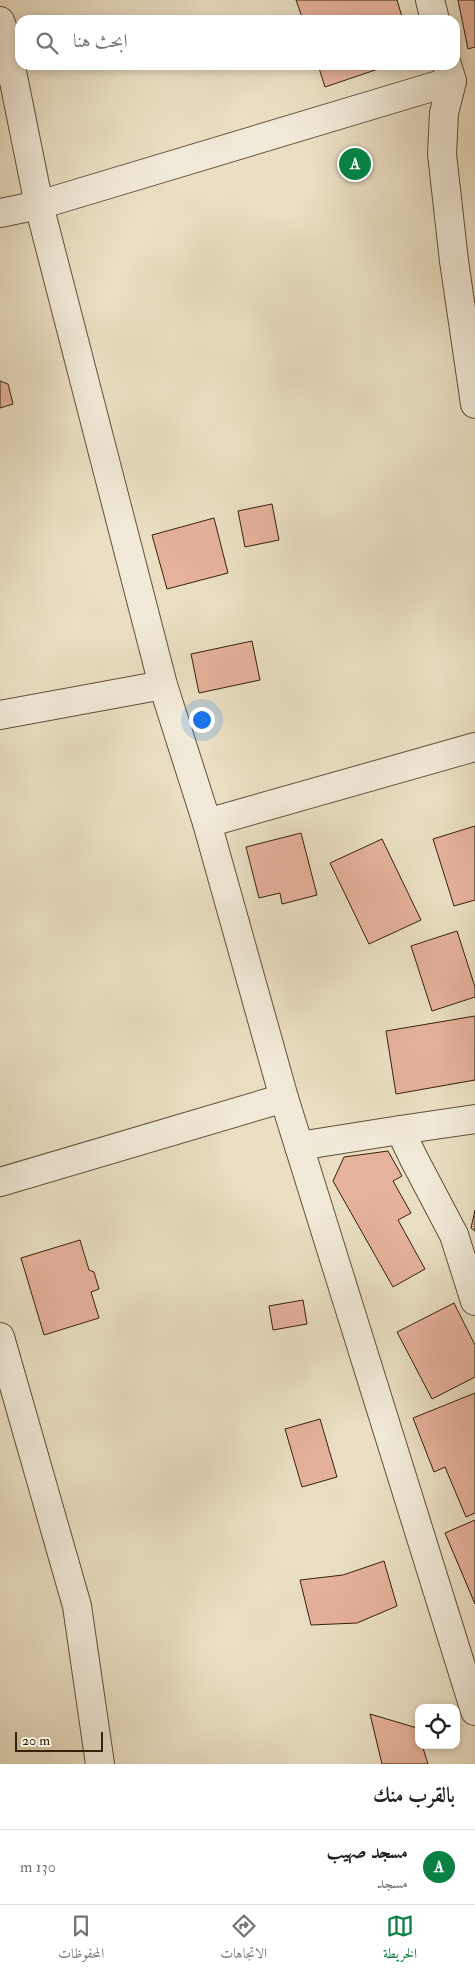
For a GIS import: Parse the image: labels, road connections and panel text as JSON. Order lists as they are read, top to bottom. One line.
{"scale_bar":"20 m","page":{"search":"ابحث هنا","pins":"A","scale":"20 m","heading":"بالقرب منك","list":[{"mark":"A","name":"مسجد صهيب","note":"مسجد","value":"130 m"}],"nav":["الخريطة","الاتجاهات","المحفوظات"]}}
